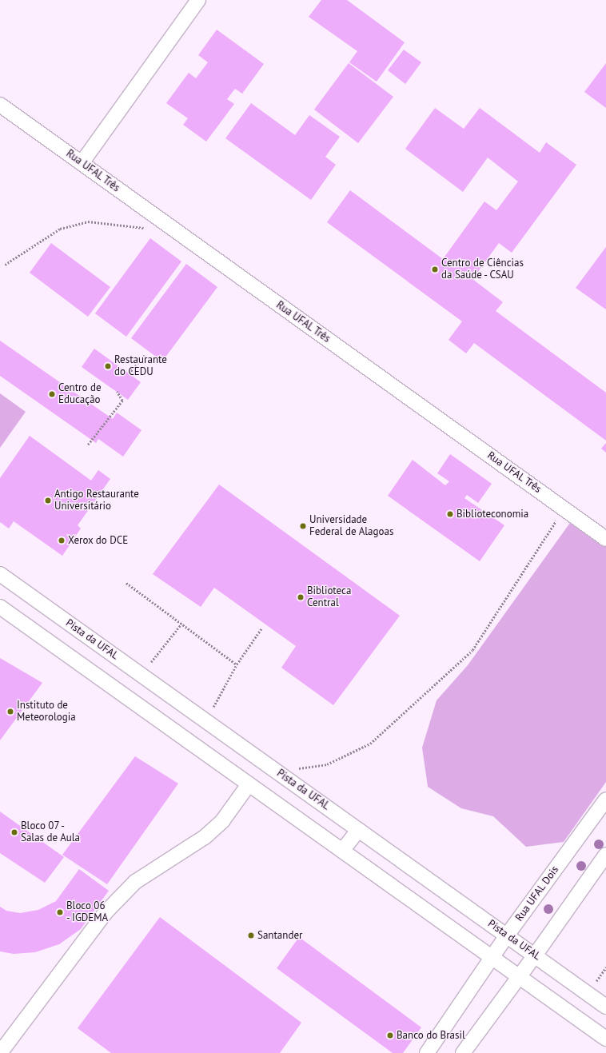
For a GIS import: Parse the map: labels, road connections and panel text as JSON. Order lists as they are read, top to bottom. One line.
{"streets":{"street":["Rua UFAL Três","Pista da UFAL","Rua UFAL Dois"]},"crossings":[["Pista da UFAL","Rua UFAL Dois"]],"places":["Centro de Ciências da Saúde - CSAU","Restaurante do CEDU","Centro de Educação","Antigo Restaurante Universitário","Biblioteconomia","Universidade Federal de Alagoas","Xerox do DCE","Biblioteca Central","Instituto de Meteorologia","Bloco 07 - Salas de Aula","Bloco 06 - IGDEMA","Santander","Banco do Brasil"]}
